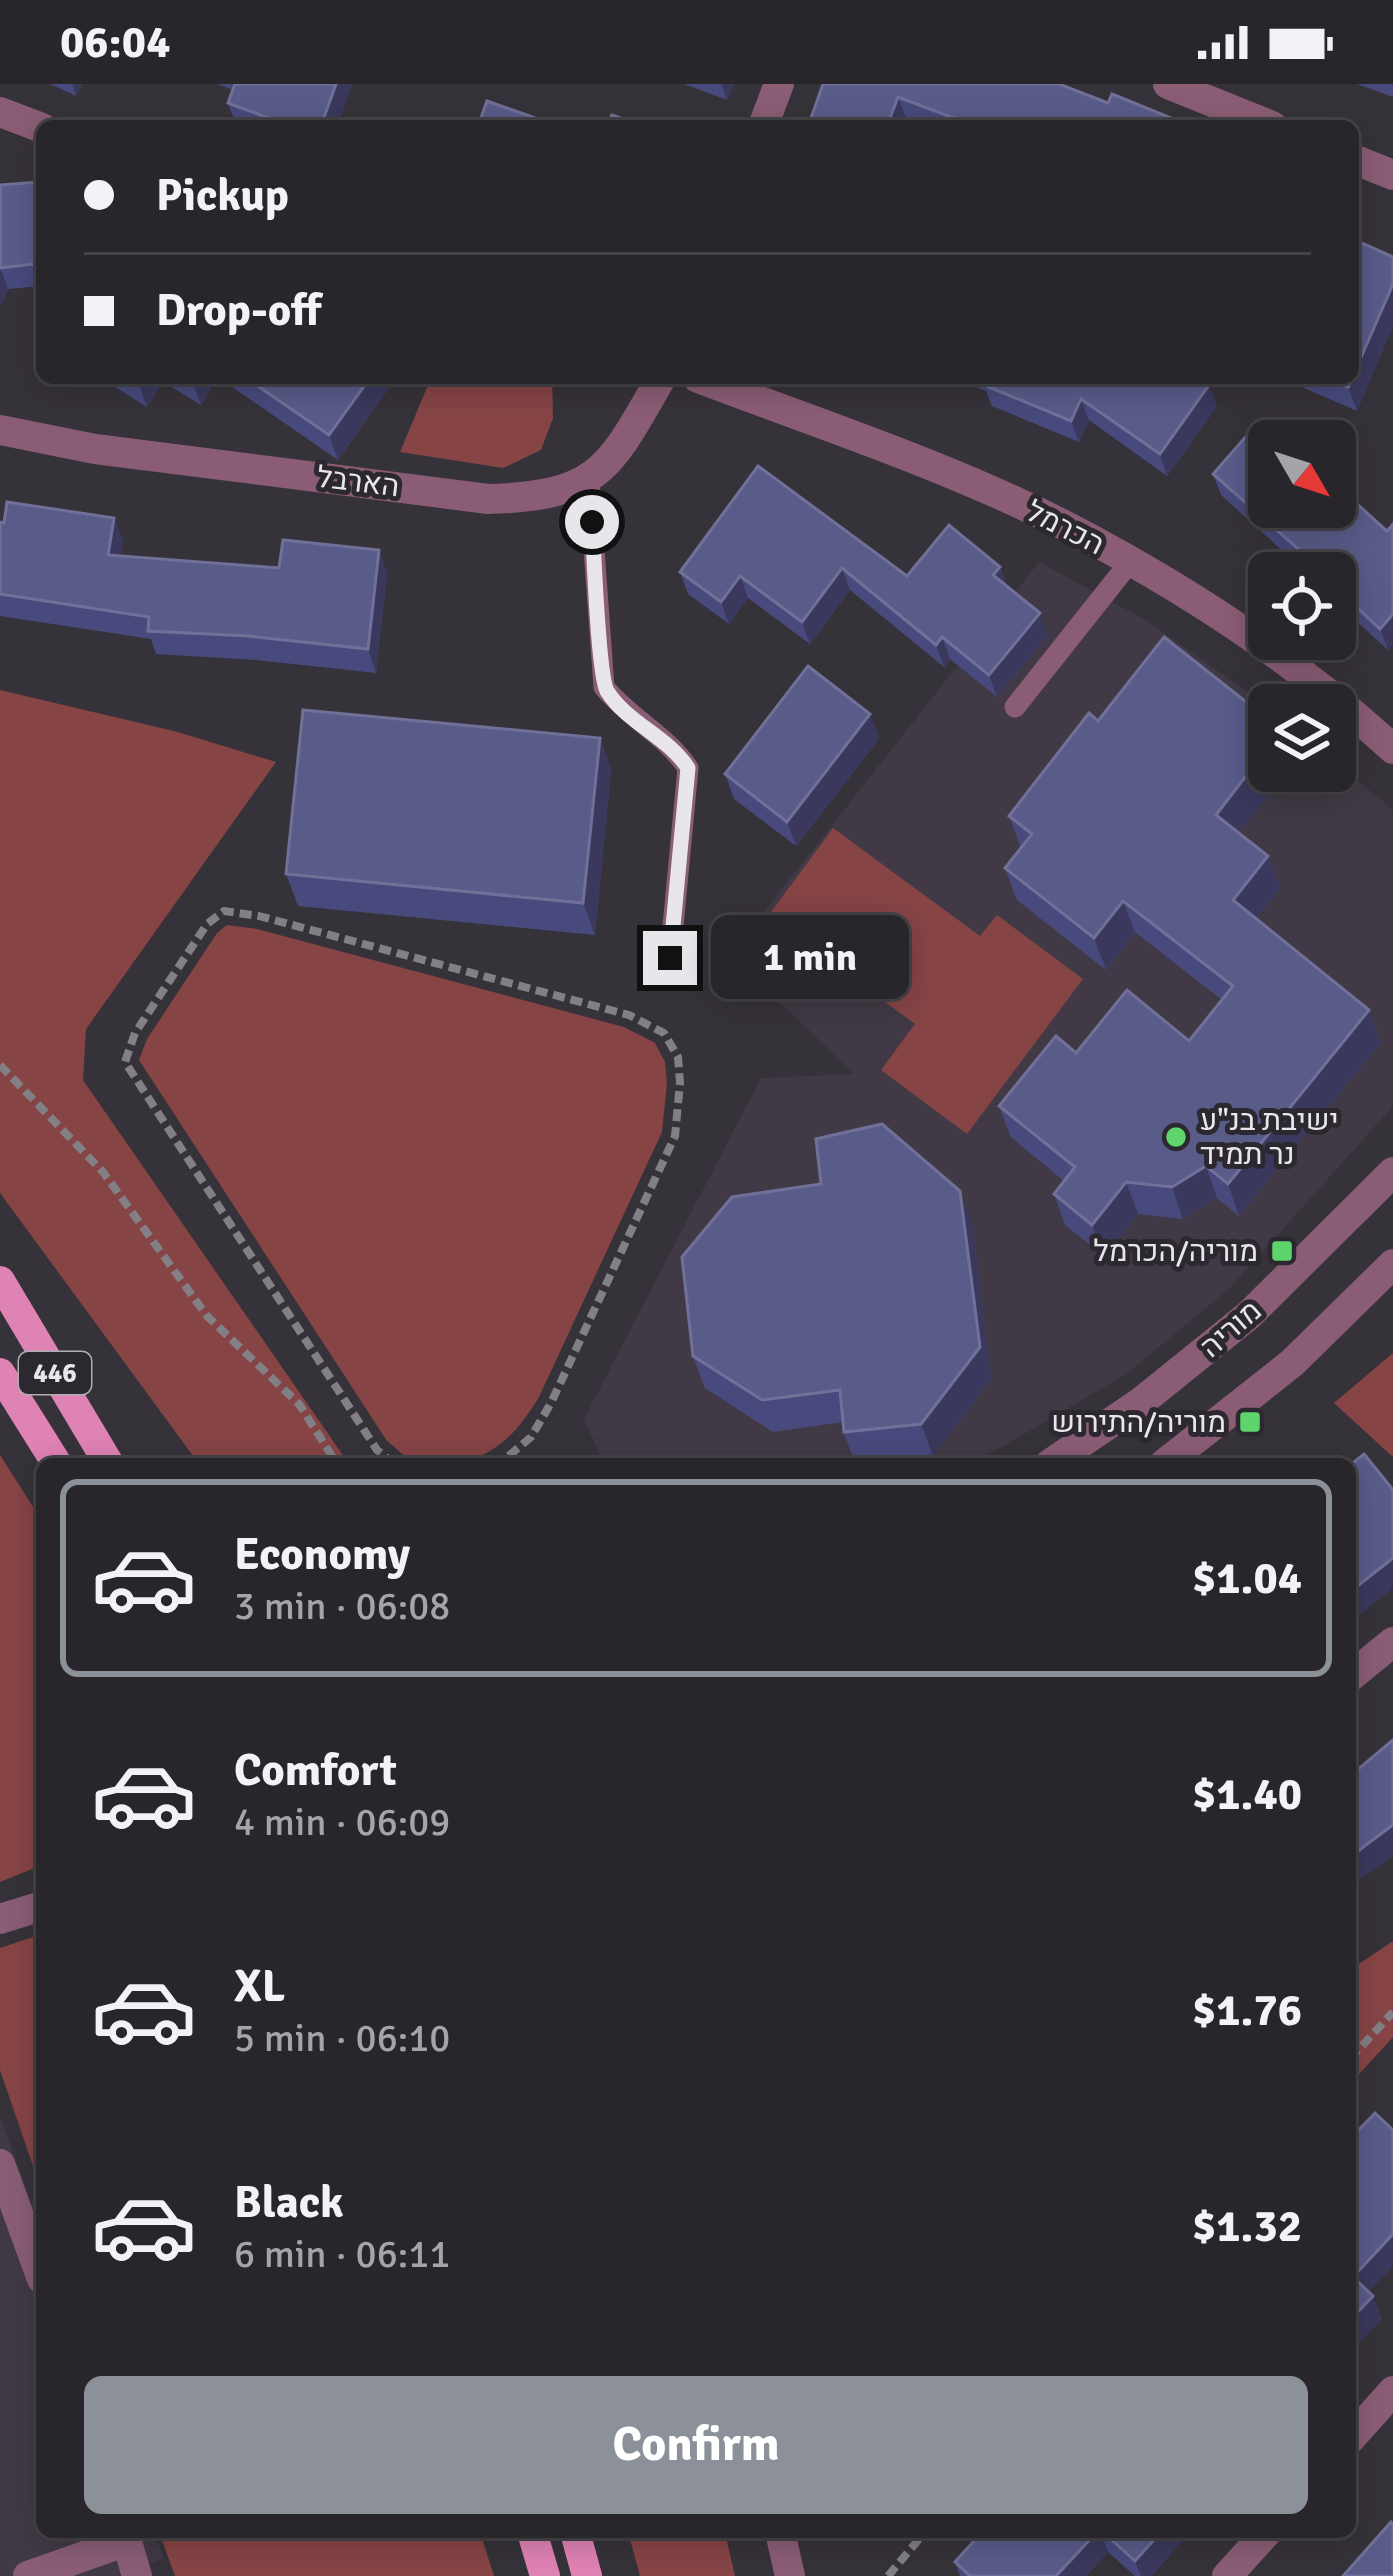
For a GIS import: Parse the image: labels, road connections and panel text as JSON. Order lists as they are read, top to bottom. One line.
{"streets":{"main road":["446"],"street":["הארבל","הכרמל","מוריה"]},"places":{"other":["ישיבת בנ\"ע נר תמיד"],"transit":["מוריה/הכרמל","מוריה/התירוש"]},"north":"bottom right","page":{"status":"06:04","banner":["Pickup","Drop-off"],"bubble":"1 min","list":[{"name":"Economy","note":"3 min · 06:08","value":"$1.04"},{"name":"Comfort","note":"4 min · 06:09","value":"$1.40"},{"name":"XL","note":"5 min · 06:10","value":"$1.76"},{"name":"Black","note":"6 min · 06:11","value":"$1.32"}],"buttons":"Confirm"}}
